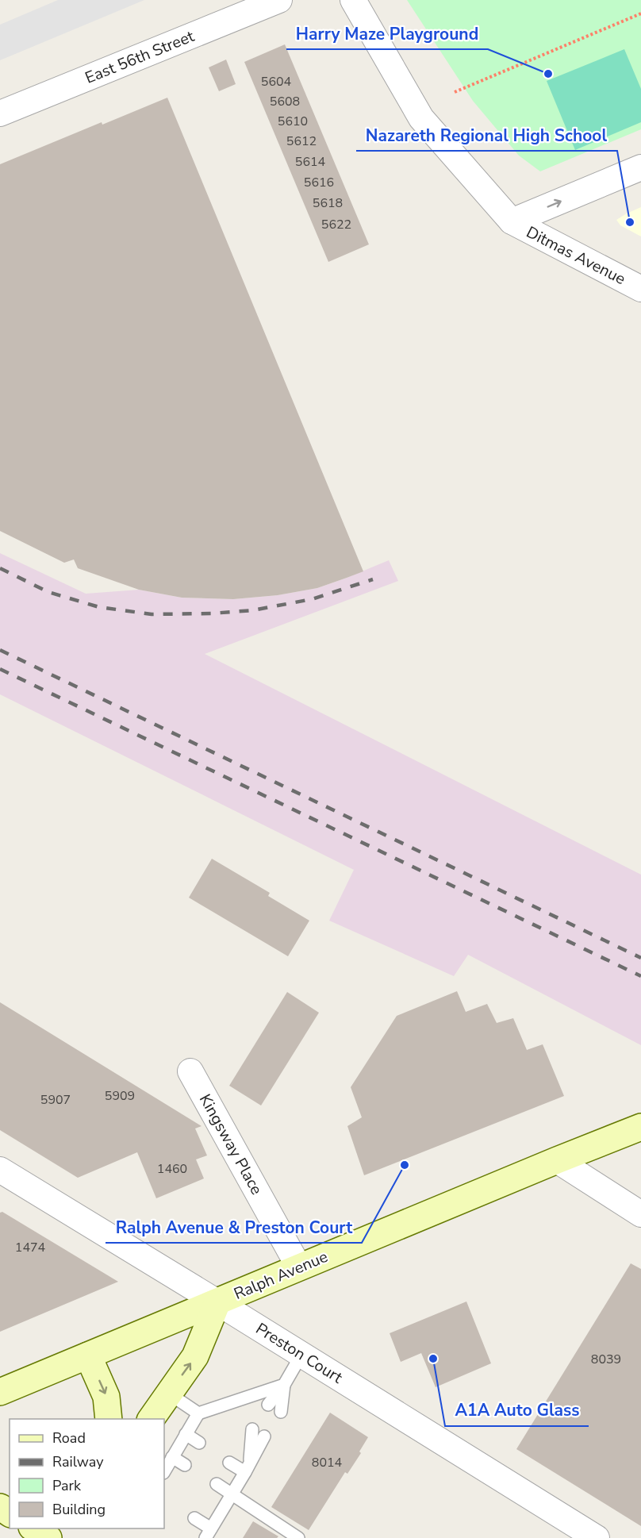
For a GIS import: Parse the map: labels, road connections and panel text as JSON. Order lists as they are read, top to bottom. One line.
{"streets":{"main road":["Ralph Avenue"],"street":["East 56th Street","Ditmas Avenue","Kingsway Place","Preston Court"]},"crossings":[["Kingsway Place","Ralph Avenue"],["Ralph Avenue","Preston Court"]],"places":["Harry Maze Playground","Nazareth Regional High School","Ralph Avenue & Preston Court","A1A Auto Glass"],"house_numbers":["5604","5608","5610","5612","5614","5616","5618","5622","5909","5907","1460","1474","8039","8014"],"legend":["Road","Railway","Park","Building"]}
